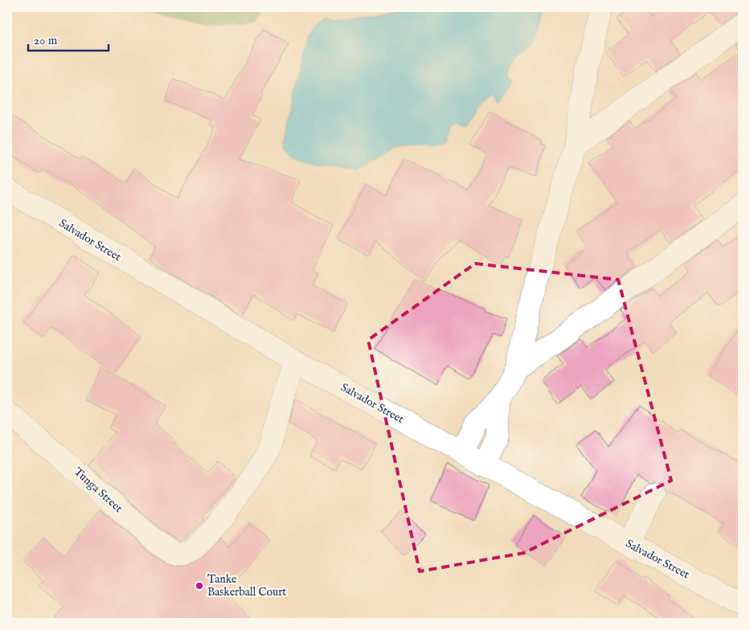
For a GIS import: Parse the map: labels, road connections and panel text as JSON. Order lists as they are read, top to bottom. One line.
{"streets":{"street":["Salvador Street","Tunga Street"]},"crossings":[["Salvador Street","Tunga Street"]],"places":["Tanke Baskerball Court"],"scale_bar":"20 m"}
